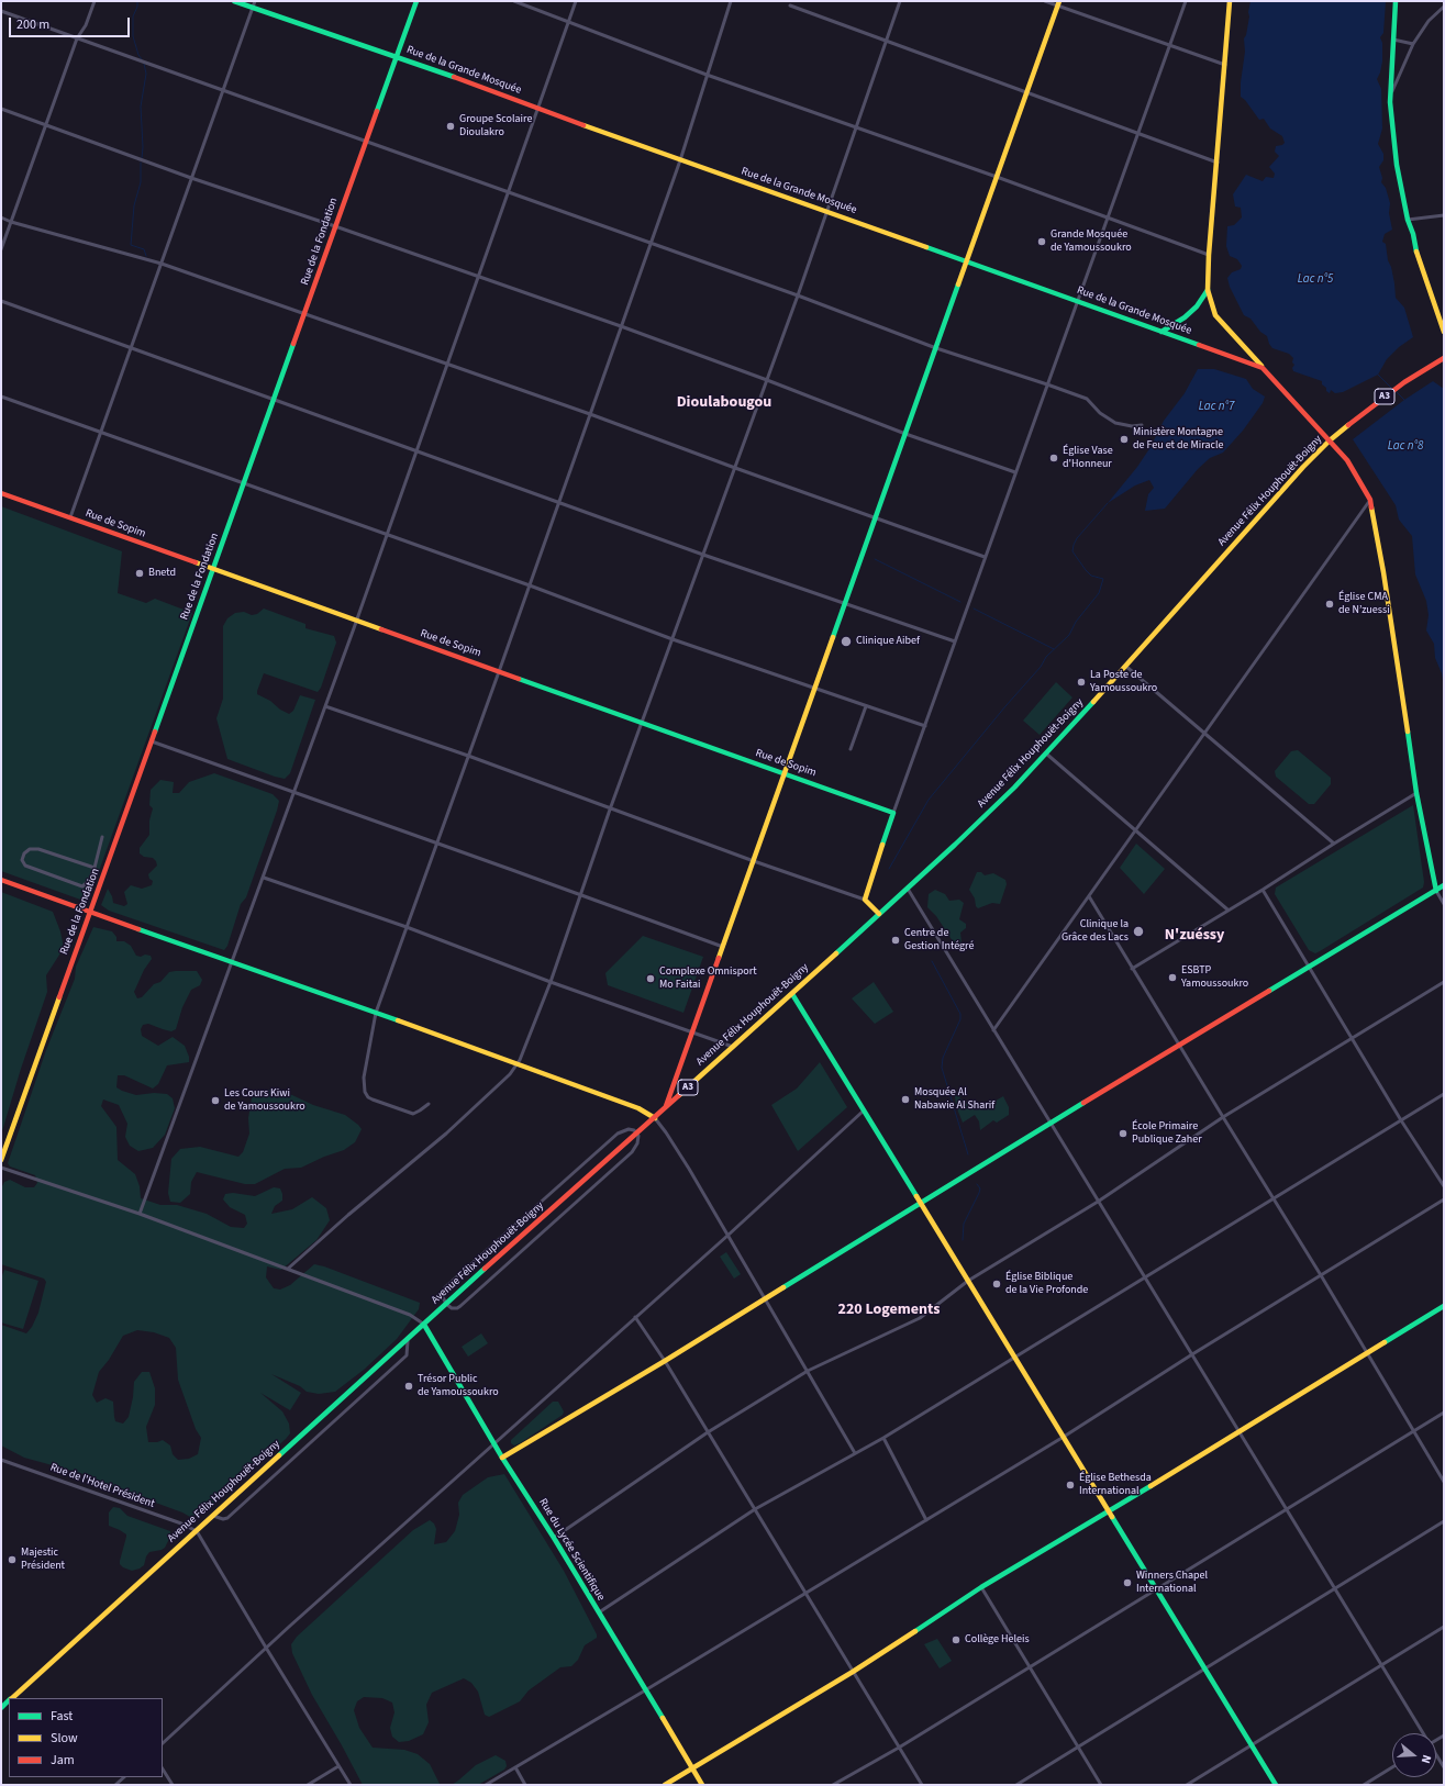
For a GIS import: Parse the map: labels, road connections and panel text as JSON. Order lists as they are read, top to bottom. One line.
{"streets":{"main road":["Rue de la Grande Mosquée","Rue de la Fondation","A3","Avenue Félix Houphouët-Boigny","Rue de Sopim","Rue du Lycée Scientifique"],"street":["Rue de l'Hotel Président"]},"crossings":[["Rue de la Grande Mosquée","Rue de la Fondation"],["Rue de la Grande Mosquée","Avenue Félix Houphouët-Boigny"],["Rue de la Fondation","Rue de Sopim"],["Avenue Félix Houphouët-Boigny","Rue de l'Hotel Président"],["Avenue Félix Houphouët-Boigny","Rue du Lycée Scientifique"]],"districts":["Dioulabougou","N'zuéssy","220 Logements"],"water":["Lac n°5","Lac n°7","Lac n°8"],"places":["Groupe Scolaire Dioulakro","Grande Mosquée de Yamoussoukro","Ministère Montagne de Feu et de Miracle","Église Vase d'Honneur","Bnetd","Église CMA de N’zuessi","Clinique Aibef","La Poste de Yamoussoukro","Clinique la Grâce des Lacs","Centre de Gestion Intégré","ESBTP Yamoussoukro","Complexe Omnisport Mo Faitai","Mosquée Al Nabawie Al Sharif","Les Cours Kiwi de Yamoussoukro","École Primaire Publique Zaher","Église Biblique de la Vie Profonde","Trésor Public de Yamoussoukro","Église Bethesda International","Majestic Président","Winners Chapel International","Collège Heleis"],"legend":["Fast","Slow","Jam"],"scale_bar":"200 m","north":"right"}
